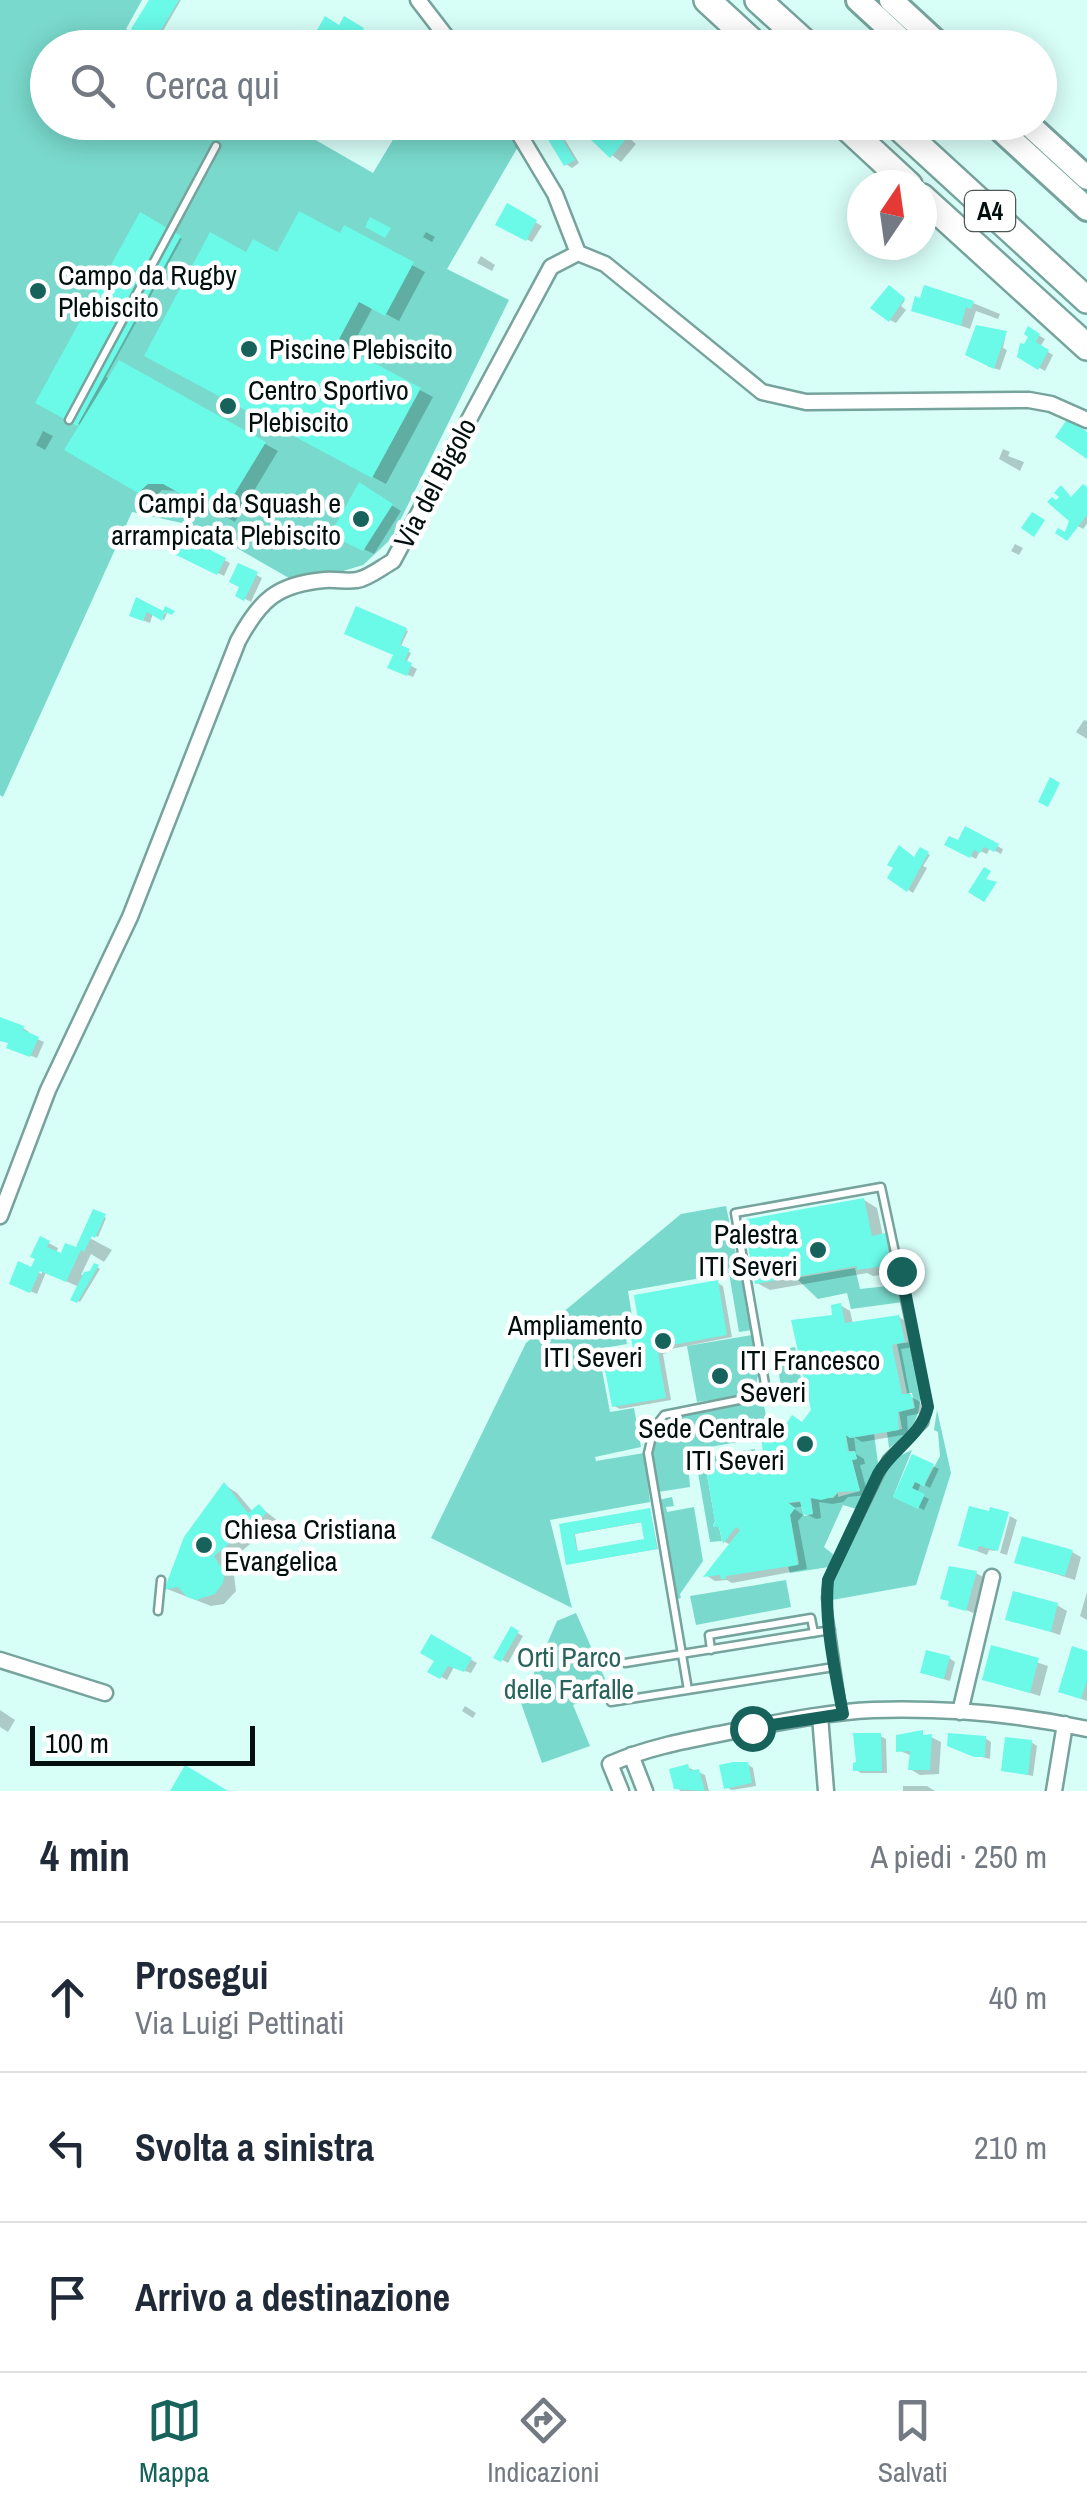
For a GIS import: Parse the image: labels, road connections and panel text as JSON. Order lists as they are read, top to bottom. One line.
{"streets":{"highway":["A4"],"street":["Via del Bigolo"]},"parks":["Orti Parco delle Farfalle"],"places":["Campo da Rugby Plebiscito","Piscine Plebiscito","Centro Sportivo Plebiscito","Campi da Squash e arrampicata Plebiscito","Palestra ITI Severi","Ampliamento ITI Severi","ITI Francesco Severi","Sede Centrale ITI Severi","Chiesa Cristiana Evangelica"],"scale_bar":"100 m","north":"top","page":{"search":"Cerca qui","scale":"100 m","heading":["4 min","A piedi · 250 m"],"list":[["Prosegui","Via Luigi Pettinati","40 m"],["Svolta a sinistra","210 m"],"Arrivo a destinazione"],"nav":["Mappa","Indicazioni","Salvati"]}}
